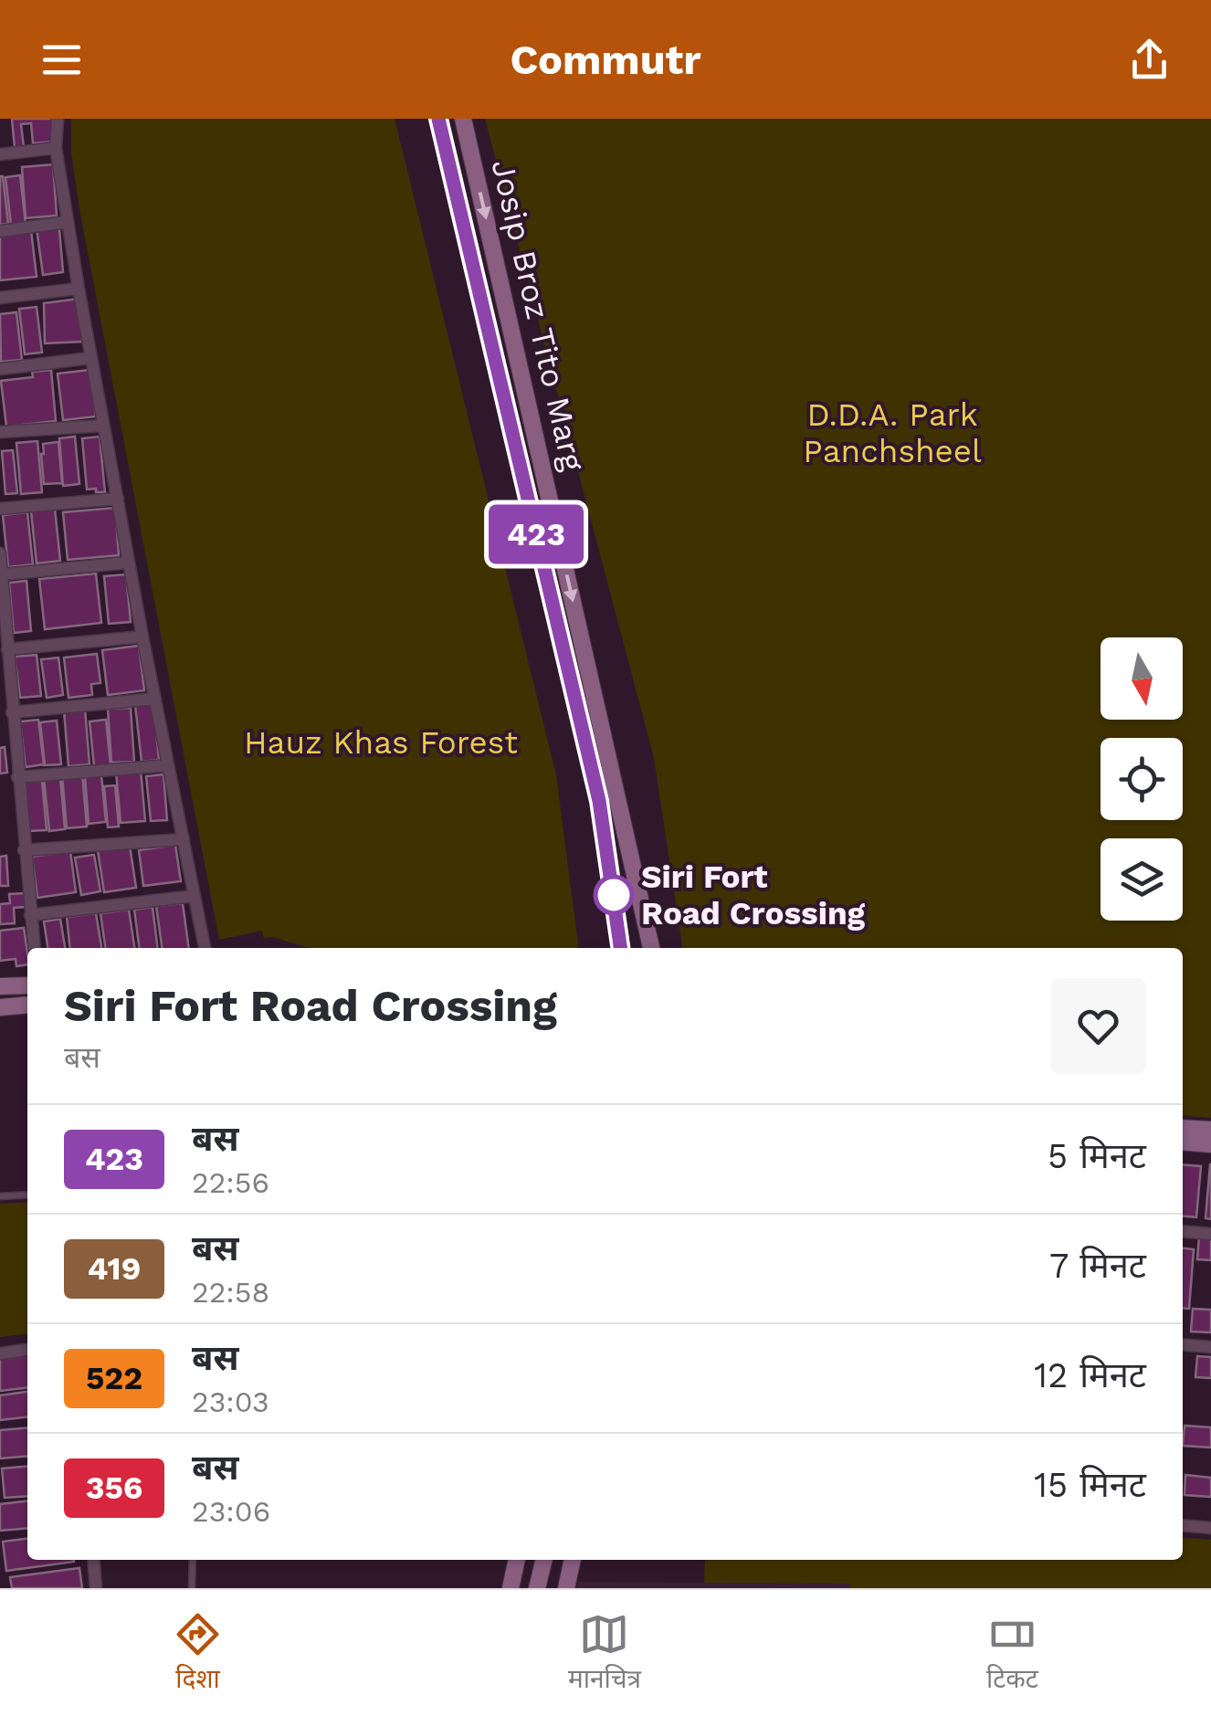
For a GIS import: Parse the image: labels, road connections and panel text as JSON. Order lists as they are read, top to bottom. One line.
{"streets":{"main road":["Josip Broz Tito Marg"]},"parks":["D.D.A. Park Panchsheel","Hauz Khas Forest"],"places":["Siri Fort Road Crossing"],"lines":["bus line 423"],"north":"bottom","page":{"header":"Commutr","on_map":"423","heading":["Siri Fort Road Crossing","बस"],"list":[{"mark":"423","name":"बस","note":"22:56","value":"5 मिनट"},{"mark":"419","name":"बस","note":"22:58","value":"7 मिनट"},{"mark":"522","name":"बस","note":"23:03","value":"12 मिनट"},{"mark":"356","name":"बस","note":"23:06","value":"15 मिनट"}],"tabs":["दिशा","मानचित्र","टिकट"]}}
